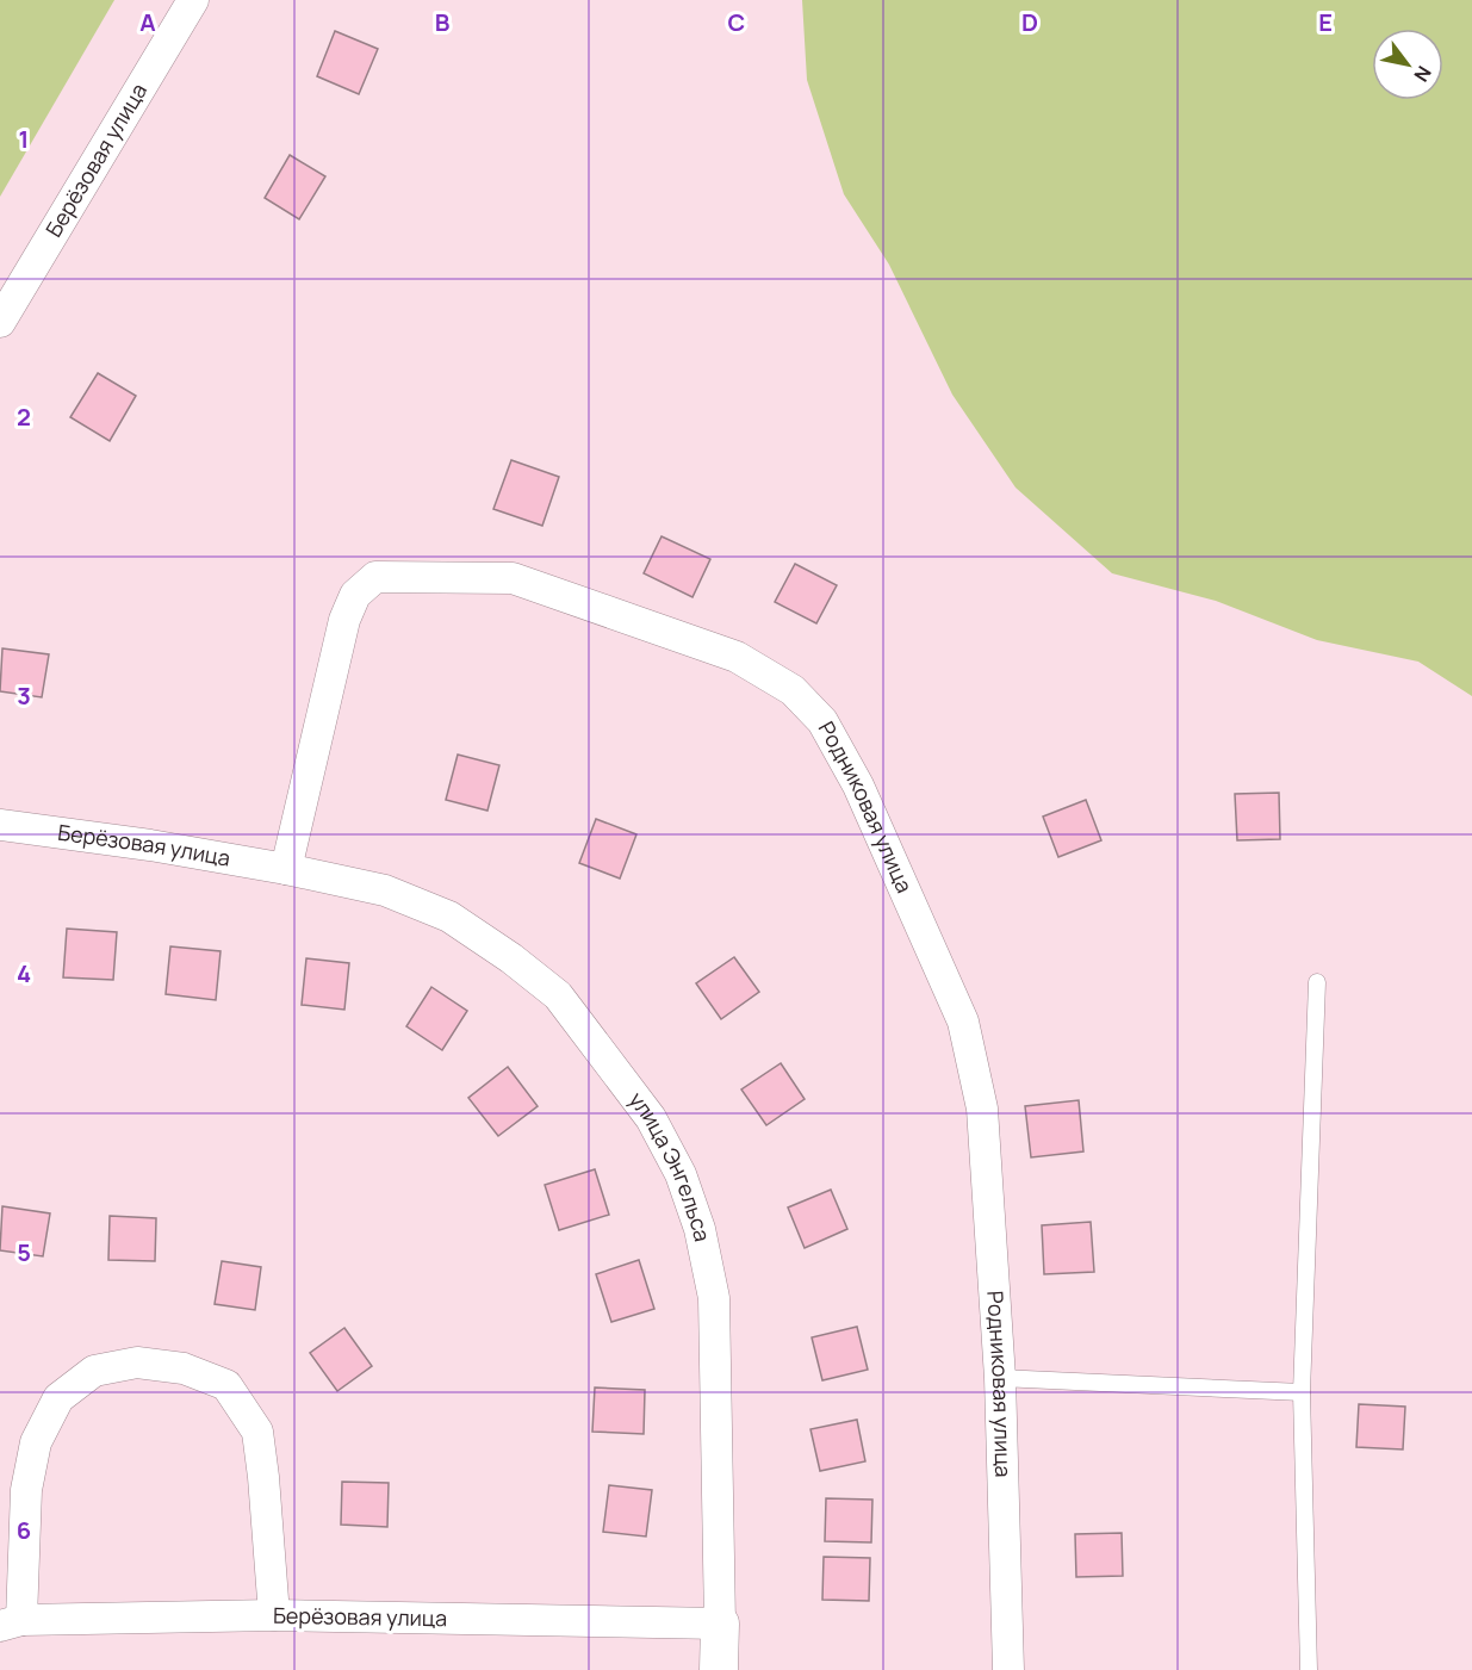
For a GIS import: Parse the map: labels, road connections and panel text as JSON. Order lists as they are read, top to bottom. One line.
{"streets":{"street":["Берёзовая улица","Родниковая улица","улица Энгельса"]},"crossings":[["Берёзовая улица","Родниковая улица"],["Берёзовая улица","улица Энгельса"],["Родниковая улица","улица Энгельса"]],"north":"bottom right","grid":{"columns":["A","B","C","D","E"],"rows":["1","2","3","4","5","6"]}}
